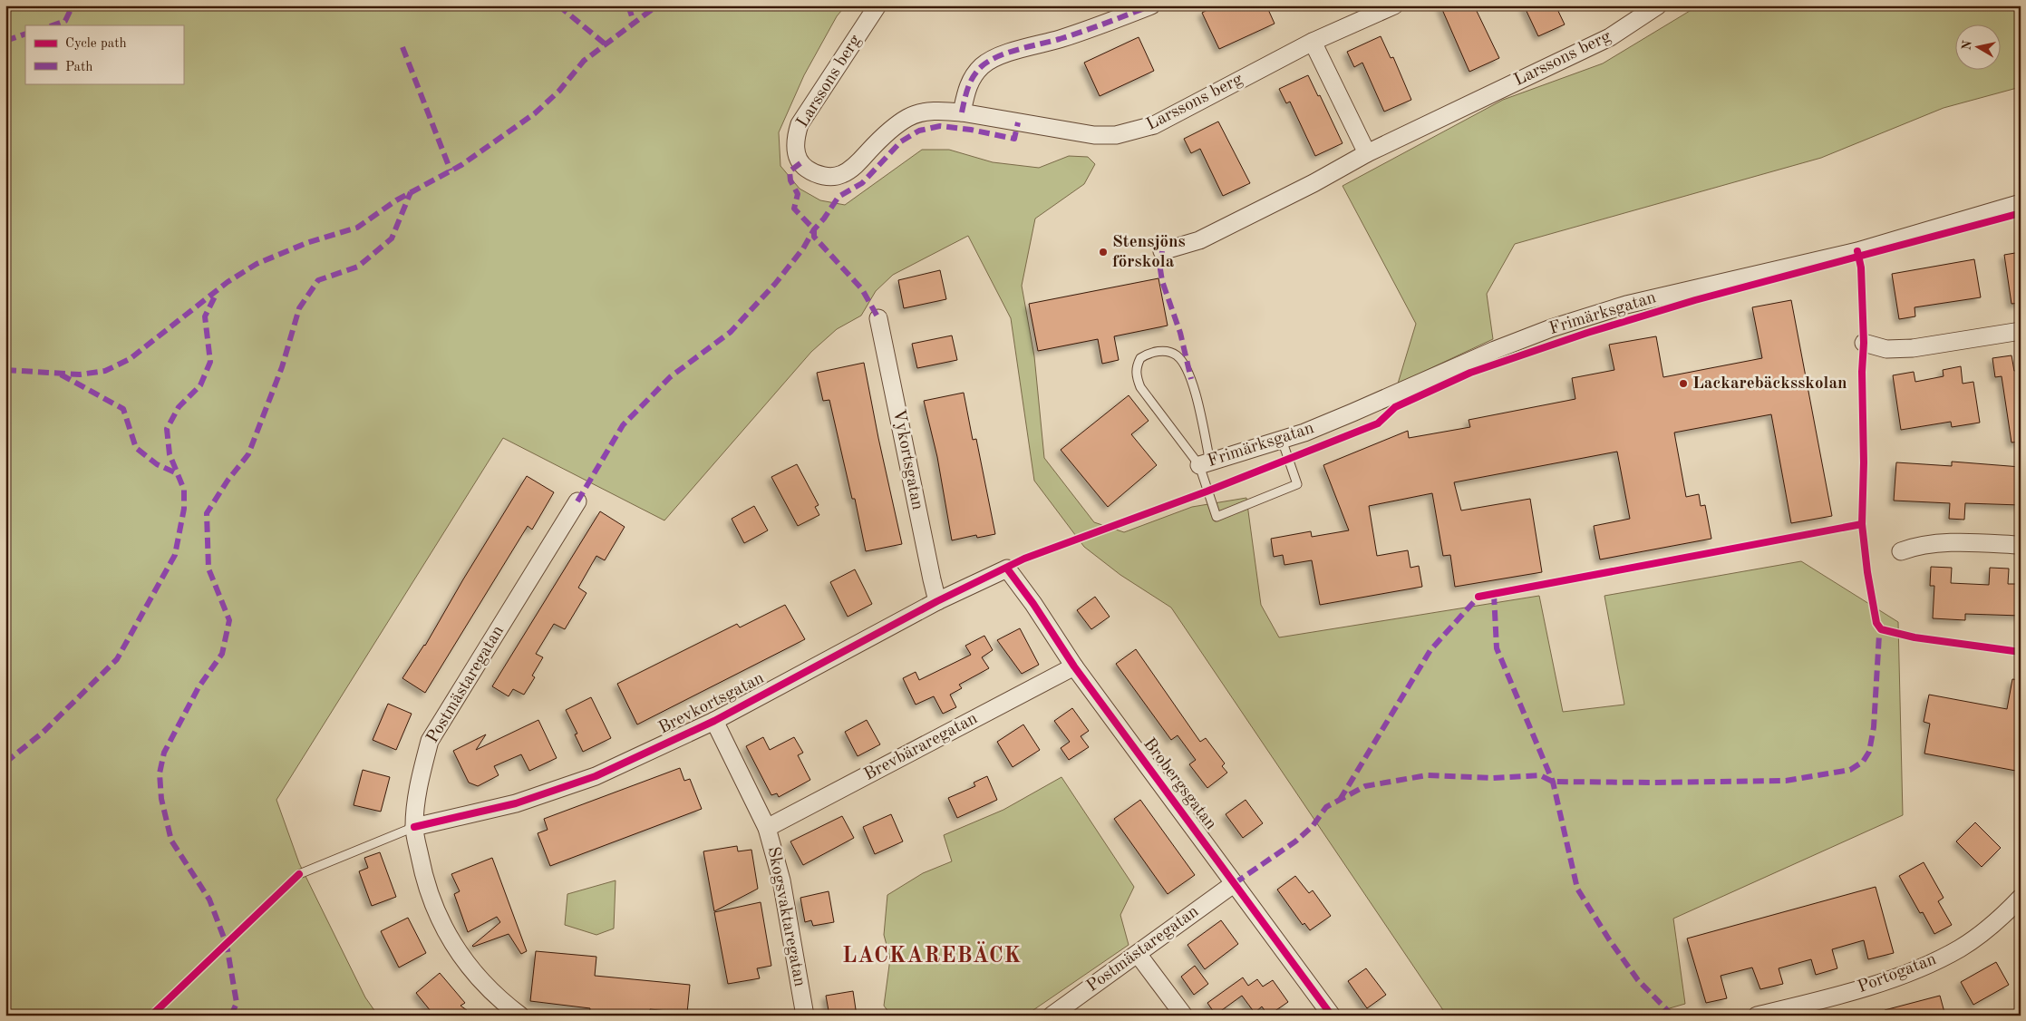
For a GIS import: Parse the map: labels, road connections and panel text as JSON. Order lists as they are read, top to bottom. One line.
{"streets":{"street":["Larssons berg","Frimärksgatan","Vykortsgatan","Postmästaregatan","Brevkortsgatan","Brevbäraregatan","Brobergsgatan","Skogsvaktaregatan","Portogatan"]},"crossings":[["Vykortsgatan","Brevkortsgatan"],["Postmästaregatan","Brevkortsgatan"],["Postmästaregatan","Brobergsgatan"],["Brevkortsgatan","Brobergsgatan"],["Brevkortsgatan","Skogsvaktaregatan"],["Brevbäraregatan","Brobergsgatan"],["Brevbäraregatan","Skogsvaktaregatan"]],"districts":["LACKAREBÄCK"],"places":["Stensjöns förskola","Lackarebäcksskolan"],"legend":["Cycle path","Path"],"north":"left"}
